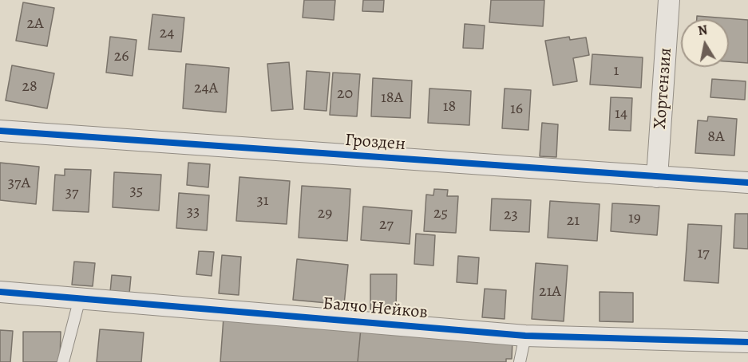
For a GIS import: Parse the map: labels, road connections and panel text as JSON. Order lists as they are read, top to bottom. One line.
{"streets":{"street":["Хортензия","Грозден","Балчо Нейков"]},"crossings":[["Хортензия","Грозден"]],"house_numbers":["2А","24","26","1","28","24А","20","18А","18","16","14","8А","37А","35","37","31","33","29","25","23","19","21","27","17","21А"],"north":"top"}
